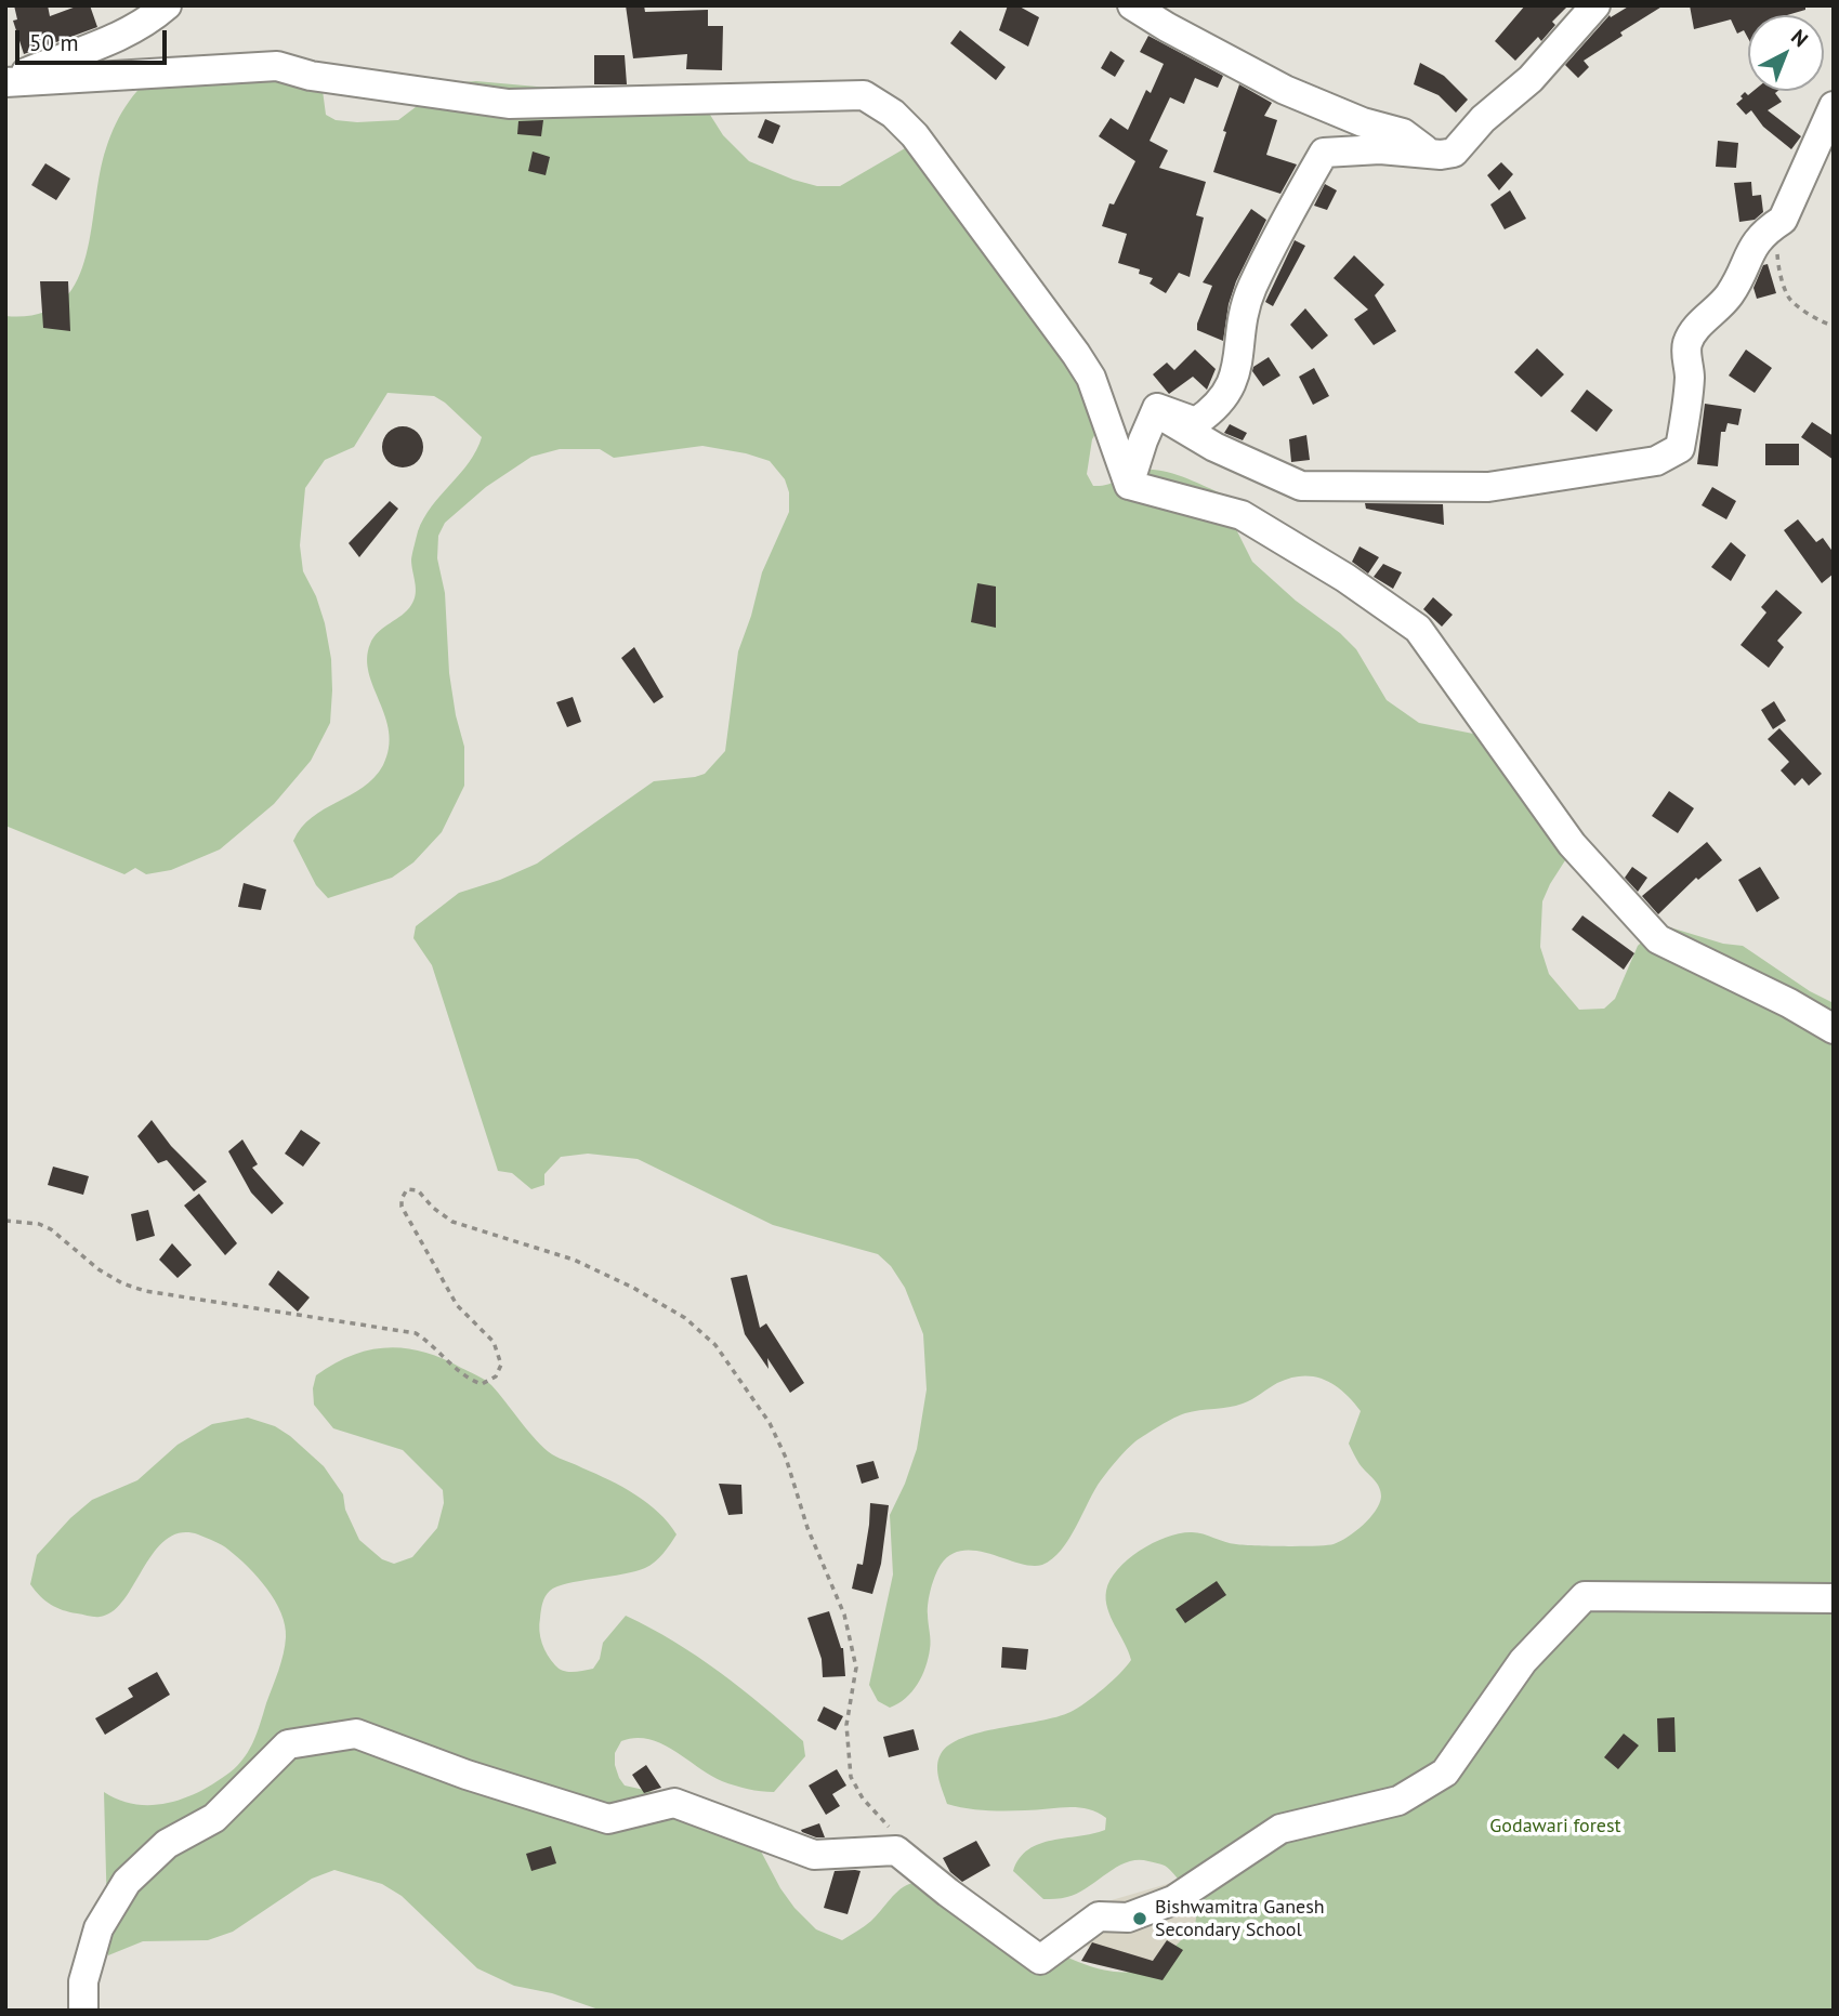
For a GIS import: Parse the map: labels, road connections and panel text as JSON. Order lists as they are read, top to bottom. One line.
{"parks":["Godawari forest"],"places":["Bishwamitra Ganesh Secondary School"],"scale_bar":"50 m","north":"top right"}
